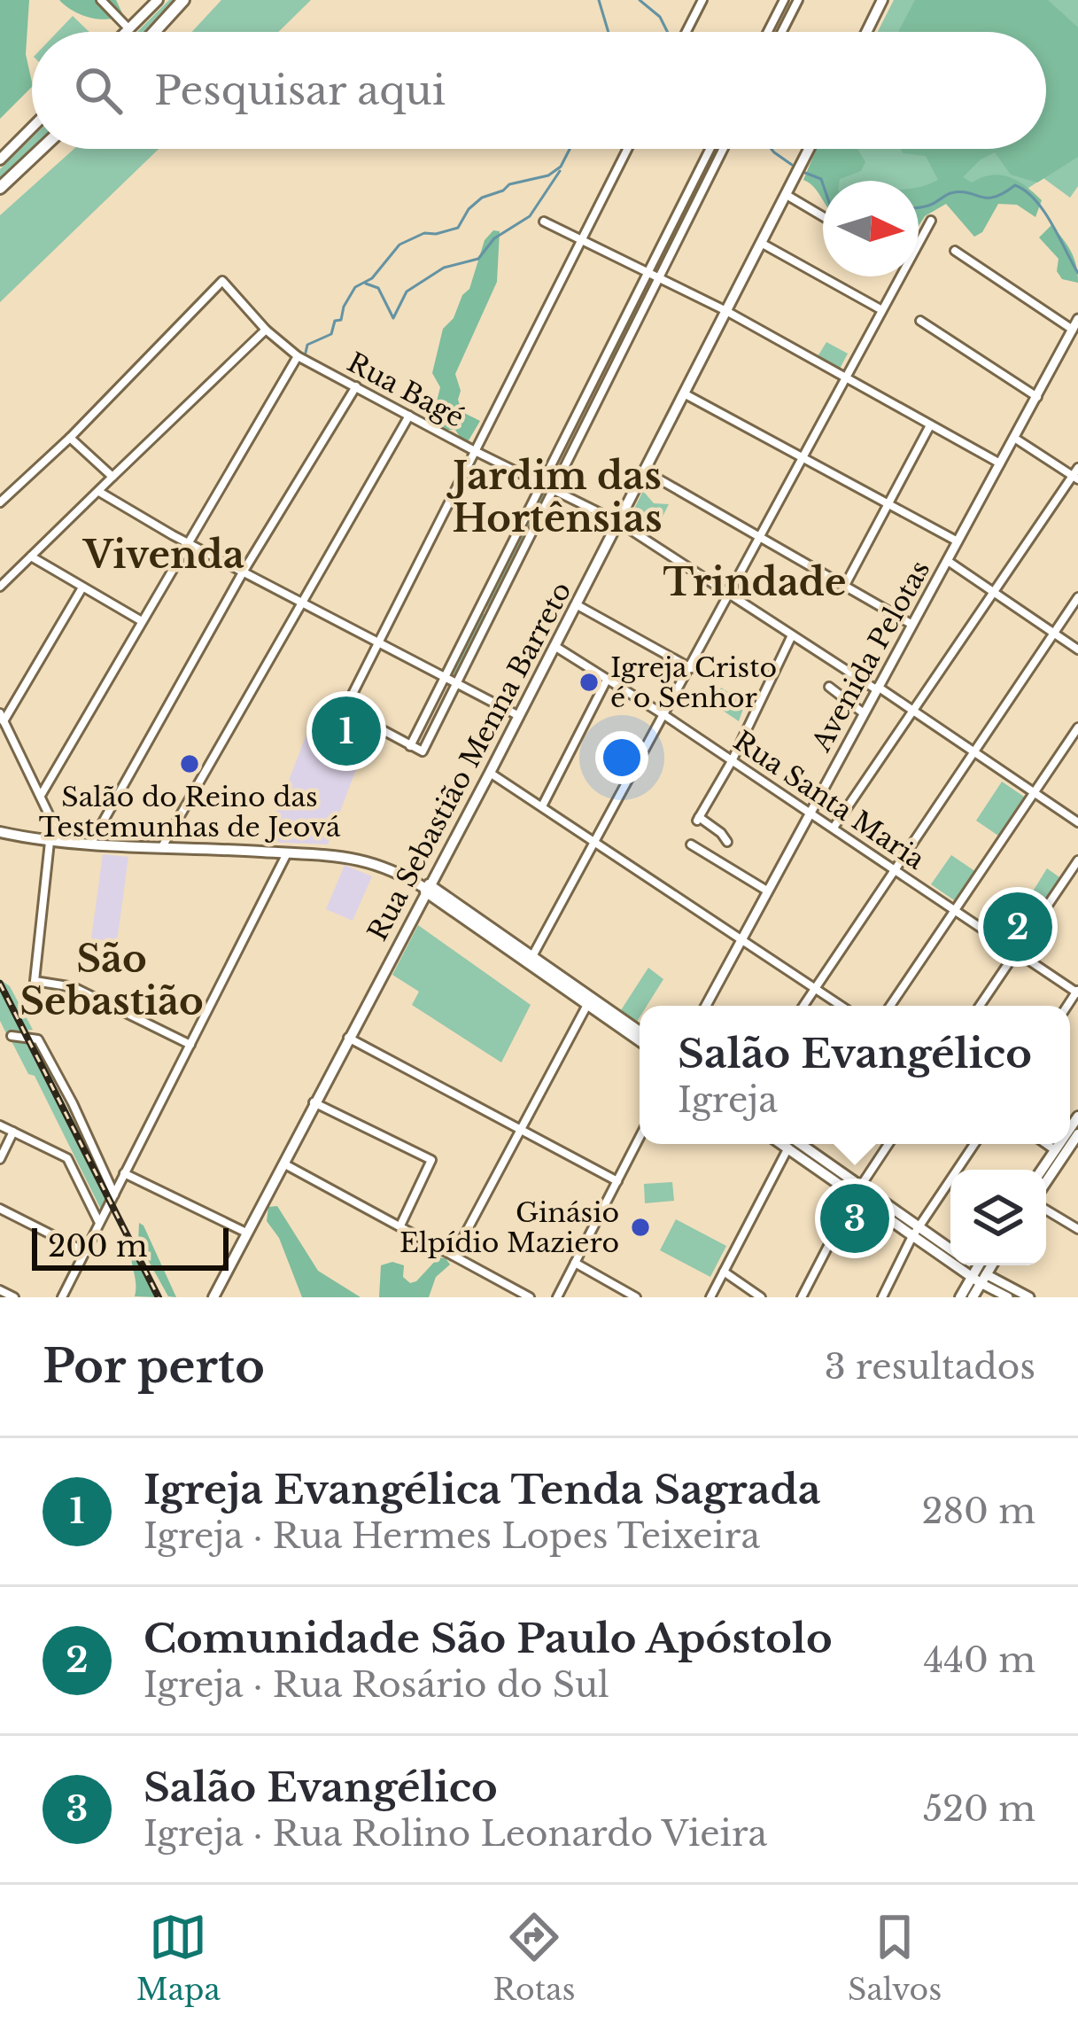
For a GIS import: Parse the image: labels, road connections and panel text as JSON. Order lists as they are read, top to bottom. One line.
{"streets":{"main road":["Rua Sebastião Menna Barreto"],"street":["Rua Bagé","Avenida Pelotas","Rua Santa Maria"]},"crossings":[["Rua Bagé","Avenida Pelotas"],["Rua Bagé","Rua Sebastião Menna Barreto"],["Avenida Pelotas","Rua Santa Maria"],["Rua Sebastião Menna Barreto","Rua Santa Maria"]],"districts":["Jardim das Hortênsias","Vivenda","Trindade","São Sebastião"],"places":["Igreja Cristo é o Senhor","Salão do Reino das Testemunhas de Jeová","Ginásio Elpídio Maziero"],"scale_bar":"200 m","north":"right","page":{"search":"Pesquisar aqui","pins":["1","2","3"],"popup":["Salão Evangélico","Igreja"],"scale":"200 m","heading":["Por perto","3 resultados"],"list":[{"mark":"1","name":"Igreja Evangélica Tenda Sagrada","note":"Igreja · Rua Hermes Lopes Teixeira","value":"280 m"},{"mark":"2","name":"Comunidade São Paulo Apóstolo","note":"Igreja · Rua Rosário do Sul","value":"440 m"},{"mark":"3","name":"Salão Evangélico","note":"Igreja · Rua Rolino Leonardo Vieira","value":"520 m"}],"nav":["Mapa","Rotas","Salvos"]}}
